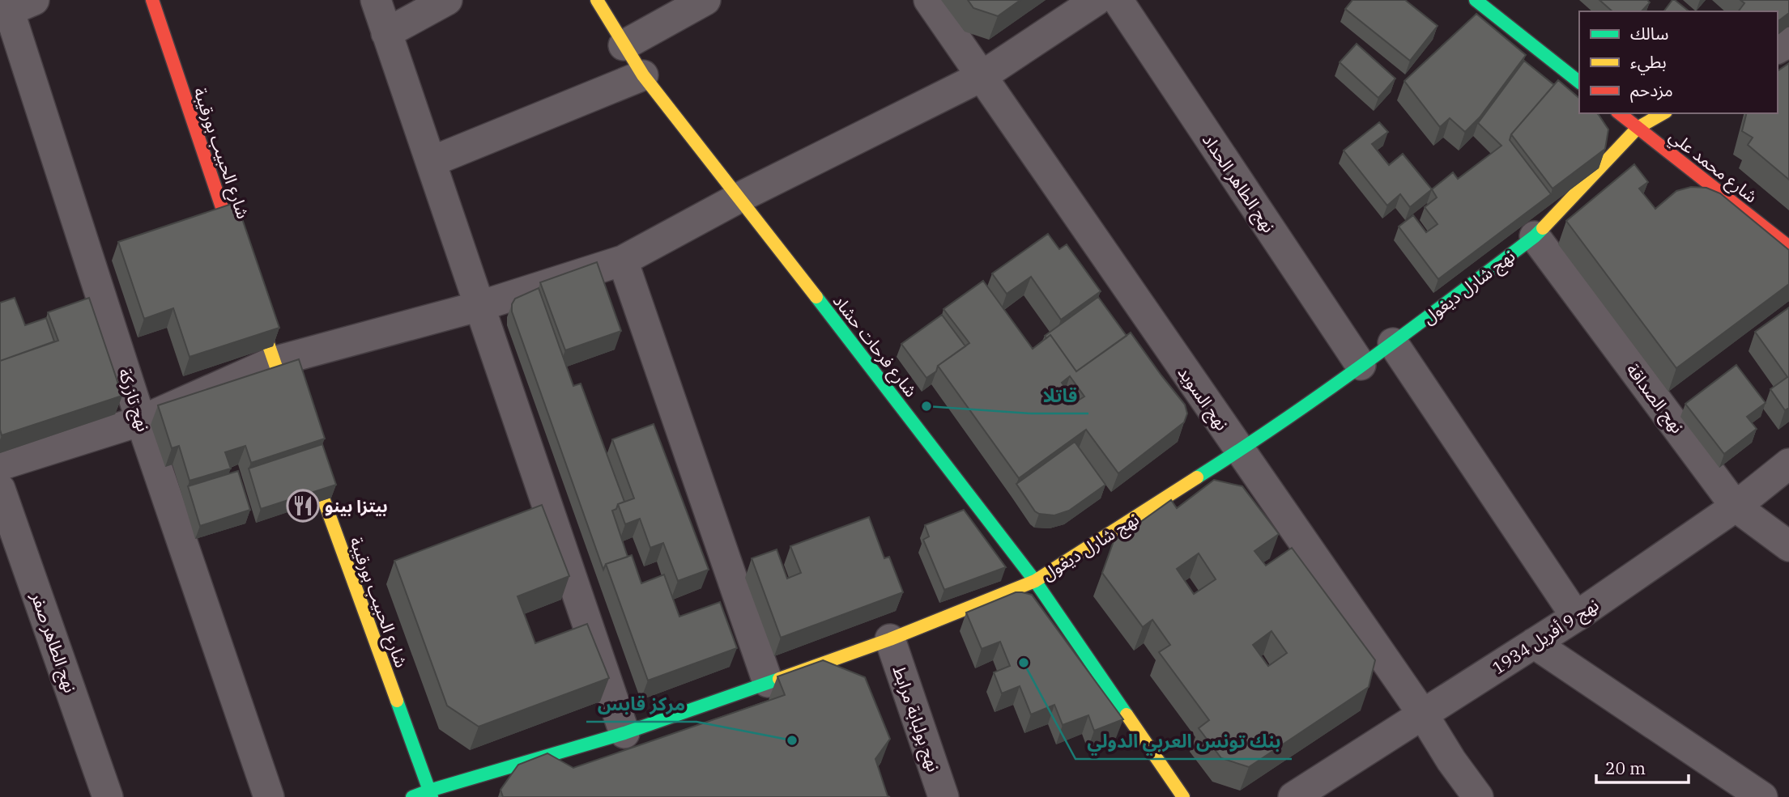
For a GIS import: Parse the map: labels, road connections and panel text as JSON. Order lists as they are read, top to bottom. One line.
{"streets":{"street":["شارع الحبيب بورقيبة","شارع محمد علي","نهج الطاهر الحداد","نهج شارل ديغول","شارع فرحات حشاد","نهج السويد","نهج الصداقة","نهج تازركة","نهج 9 أفريل 1934","نهج الطاهر صفر","نهج بولبابة مرابط"]},"crossings":[["شارع الحبيب بورقيبة","نهج شارل ديغول"],["شارع محمد علي","نهج شارل ديغول"],["نهج الطاهر الحداد","نهج شارل ديغول"],["نهج شارل ديغول","شارع فرحات حشاد"],["نهج شارل ديغول","نهج السويد"],["نهج شارل ديغول","نهج الصداقة"],["نهج شارل ديغول","نهج بولبابة مرابط"],["نهج السويد","نهج 9 أفريل 1934"],["نهج الصداقة","نهج 9 أفريل 1934"]],"places":{"other":["قاتلا","بنك تونس العربي الدولي","مركز قابس"],"restaurant":["بيتزا بينو"]},"legend":["سالك","بطيء","مزدحم"],"scale_bar":"20 m"}
